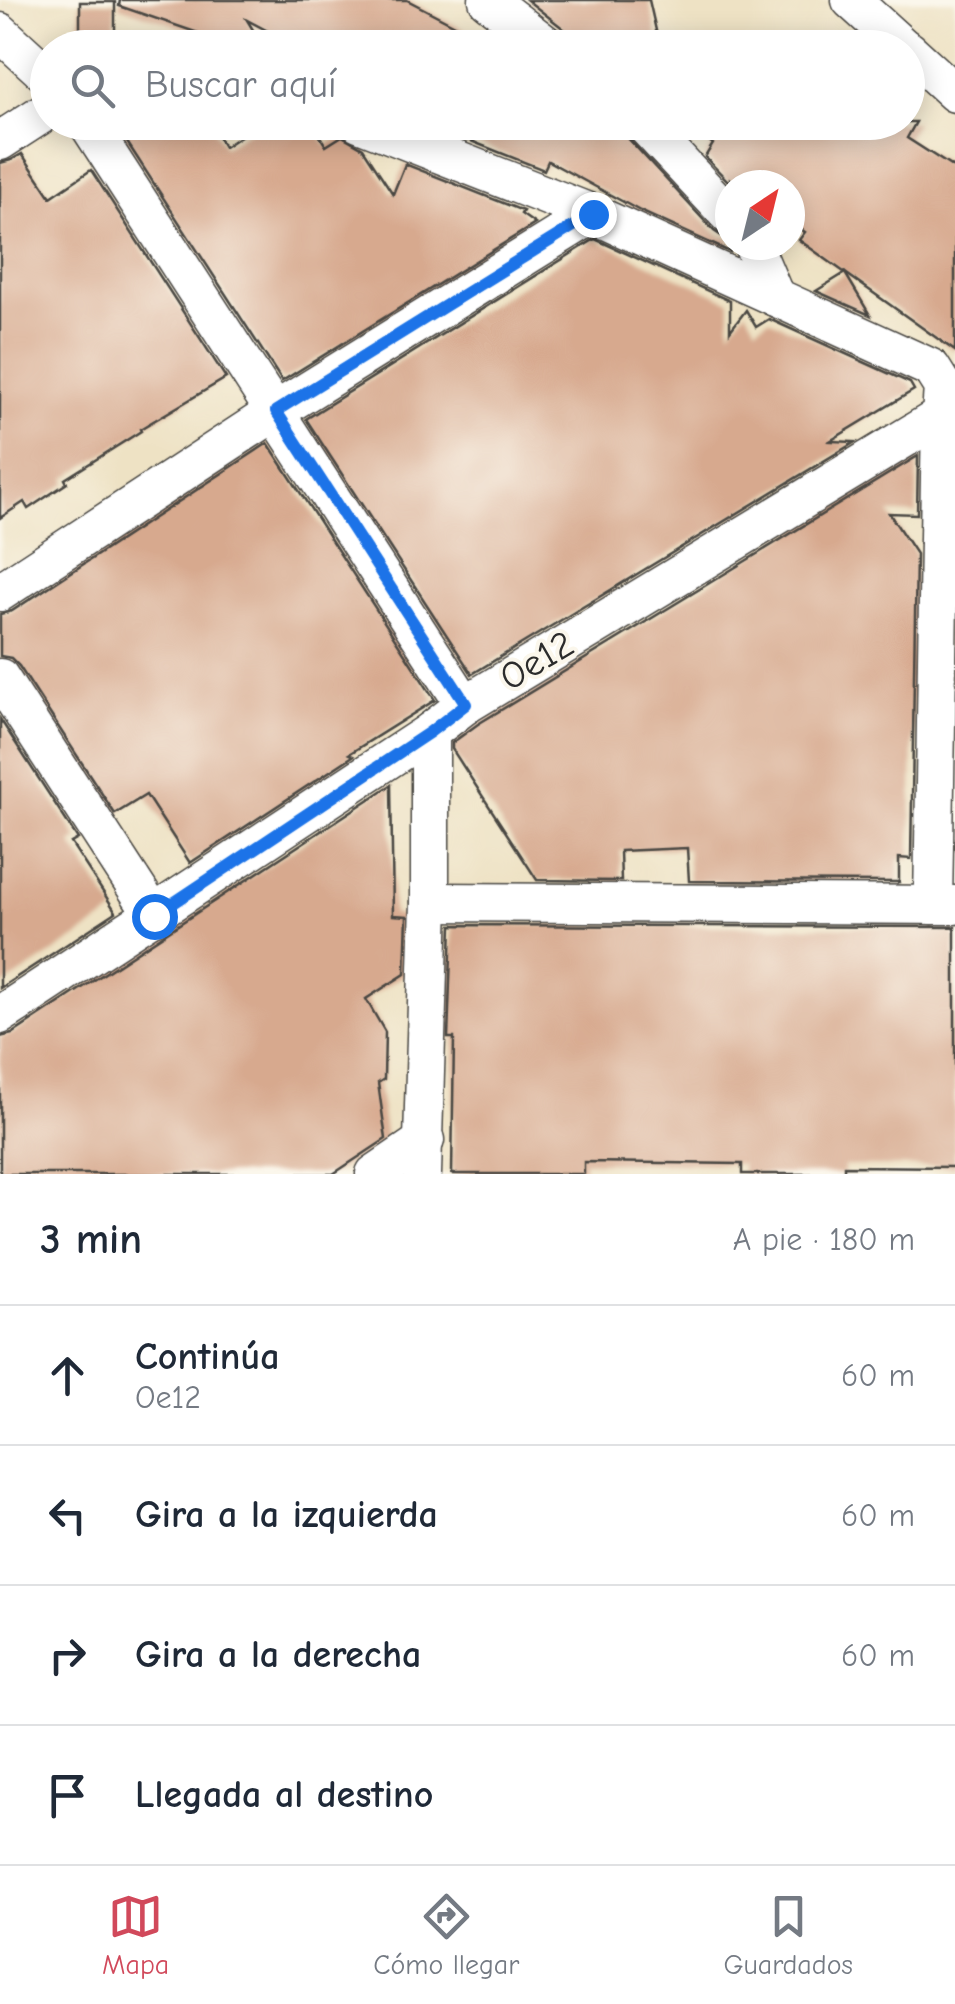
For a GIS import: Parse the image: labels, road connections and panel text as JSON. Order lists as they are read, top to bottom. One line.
{"streets":{"street":["Oe12"]},"north":"top right","page":{"search":"Buscar aquí","heading":["3 min","A pie · 180 m"],"list":[["Continúa","Oe12","60 m"],["Gira a la izquierda","60 m"],["Gira a la derecha","60 m"],"Llegada al destino"],"nav":["Mapa","Cómo llegar","Guardados"]}}
